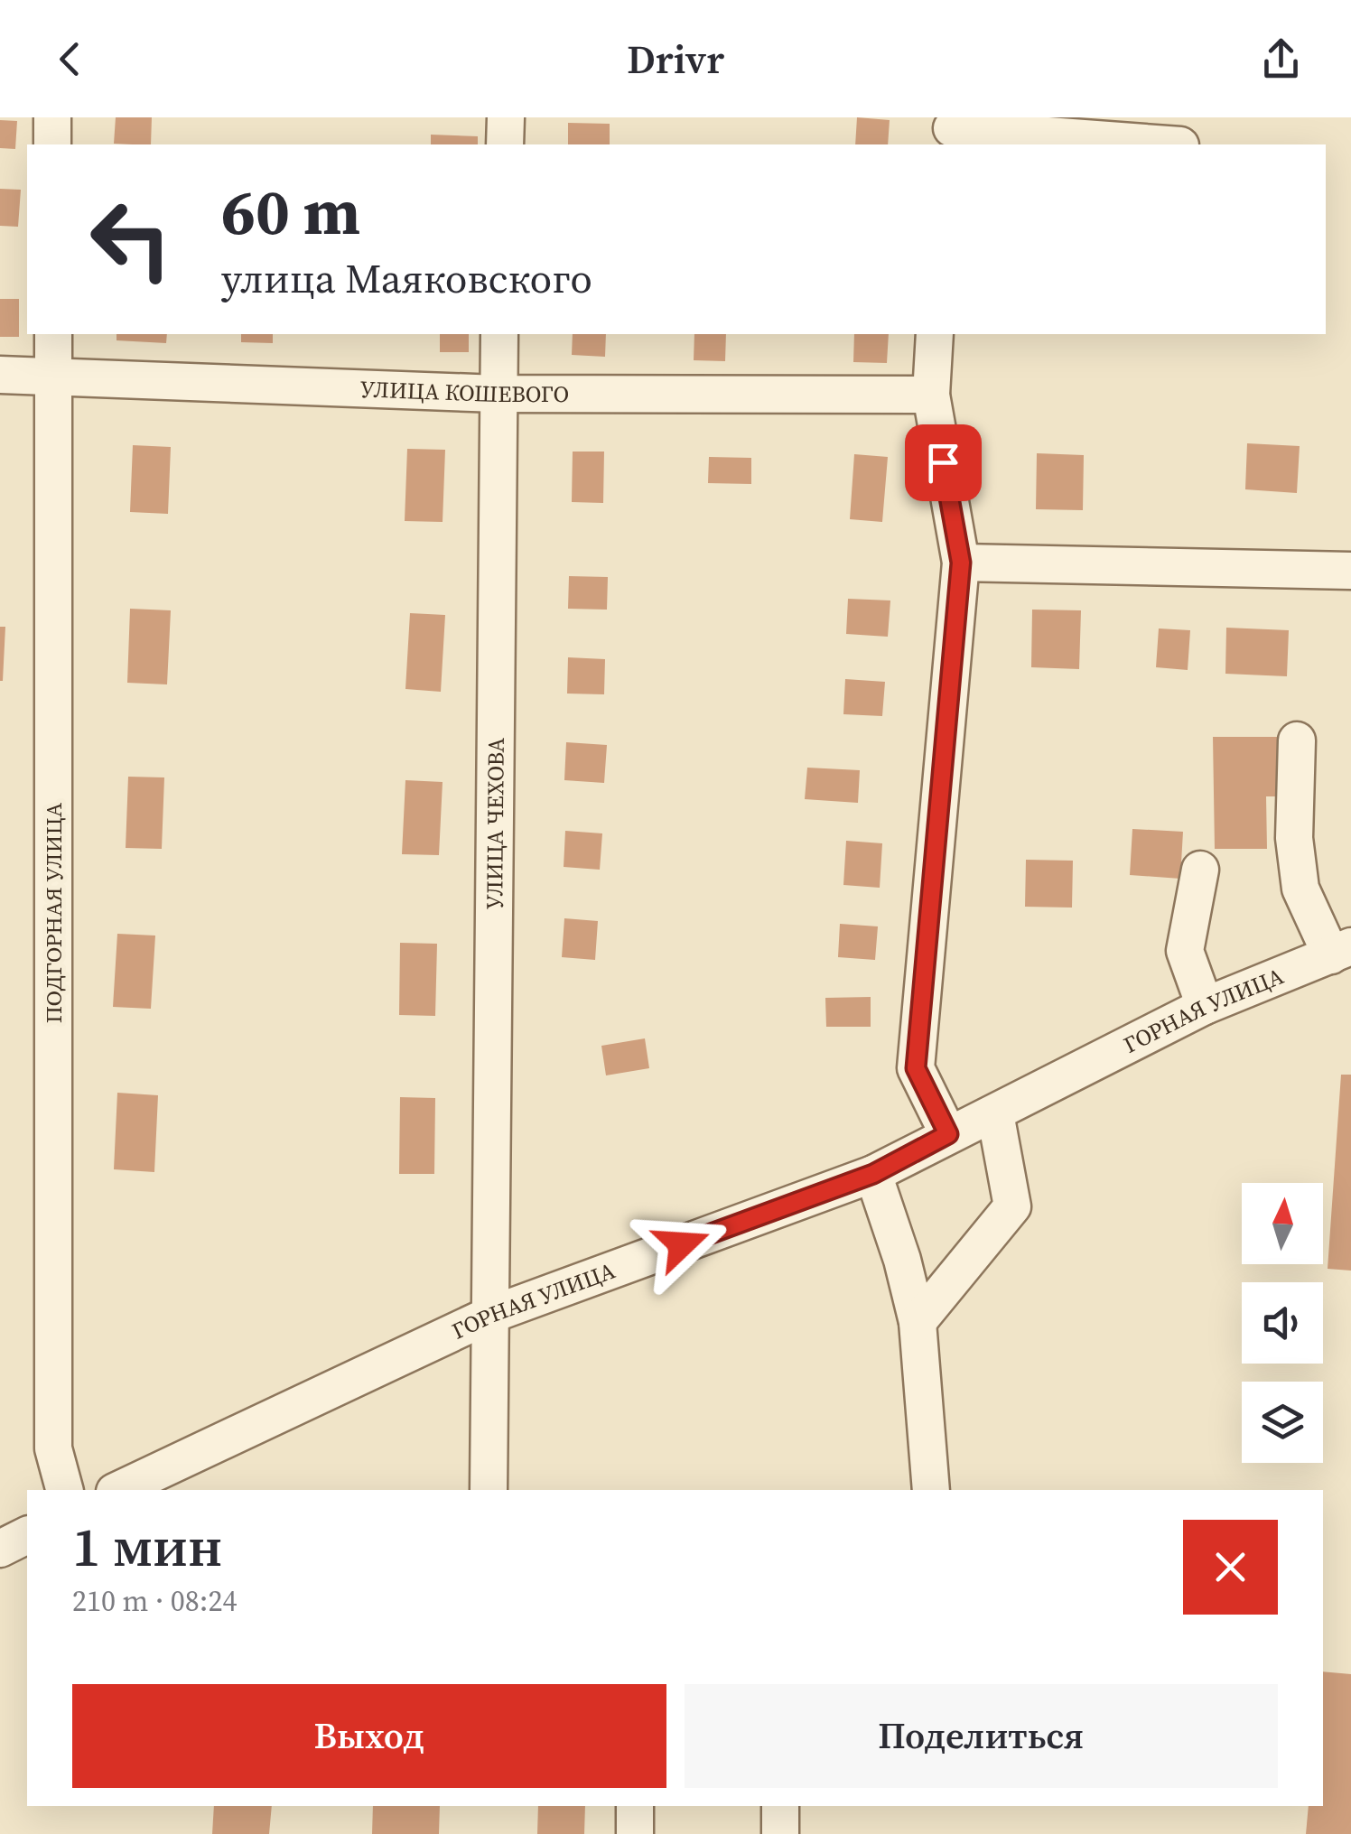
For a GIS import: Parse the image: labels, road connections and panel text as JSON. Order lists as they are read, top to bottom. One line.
{"streets":{"street":["УЛИЦА КОШЕВОГО","УЛИЦА ЧЕХОВА","ПОДГОРНАЯ УЛИЦА","ГОРНАЯ УЛИЦА"]},"crossings":[["УЛИЦА КОШЕВОГО","УЛИЦА ЧЕХОВА"],["УЛИЦА КОШЕВОГО","ПОДГОРНАЯ УЛИЦА"],["УЛИЦА ЧЕХОВА","ГОРНАЯ УЛИЦА"]],"north":"top","page":{"header":"Drivr","turn":["60 m","улица Маяковского"],"heading":["1 мин","210 m · 08:24"],"buttons":["Выход","Поделиться"]}}
